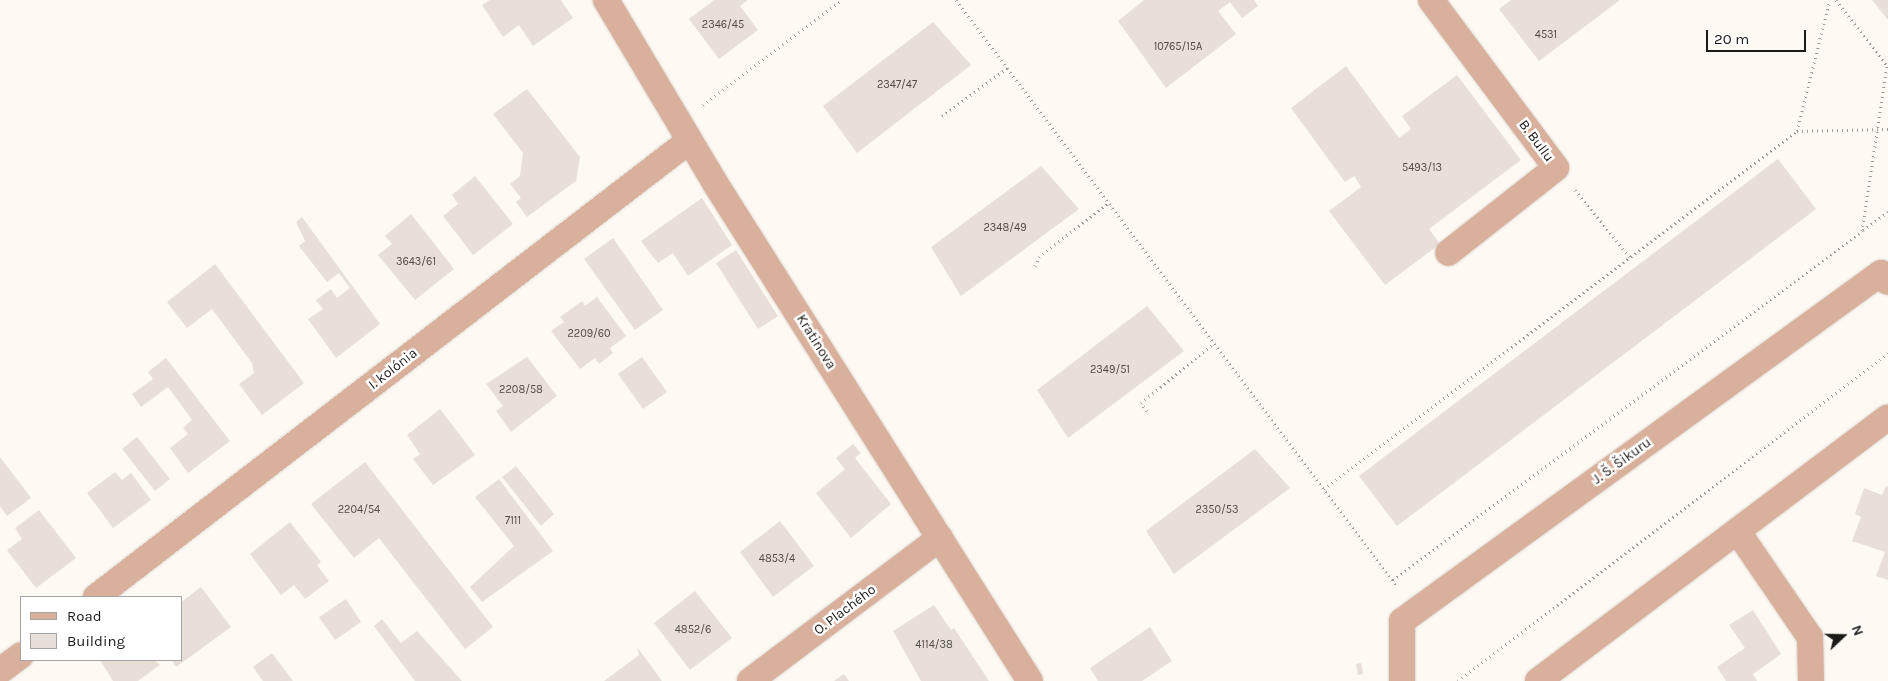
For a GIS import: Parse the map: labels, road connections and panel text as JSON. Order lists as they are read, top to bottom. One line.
{"streets":{"street":["B. Bullu","Kratinova","I. kolónia","J. Š. Šikuru","O. Plachého"]},"crossings":[["Kratinova","I. kolónia"],["Kratinova","O. Plachého"]],"house_numbers":["2346/45","4531","10765/15A","2347/47","5493/13","2348/49","3643/61","2209/60","2349/51","2208/58","2204/54","2350/53","7111","4853/4","4852/6","4114/38"],"legend":["Road","Building"],"scale_bar":"20 m","north":"right"}
